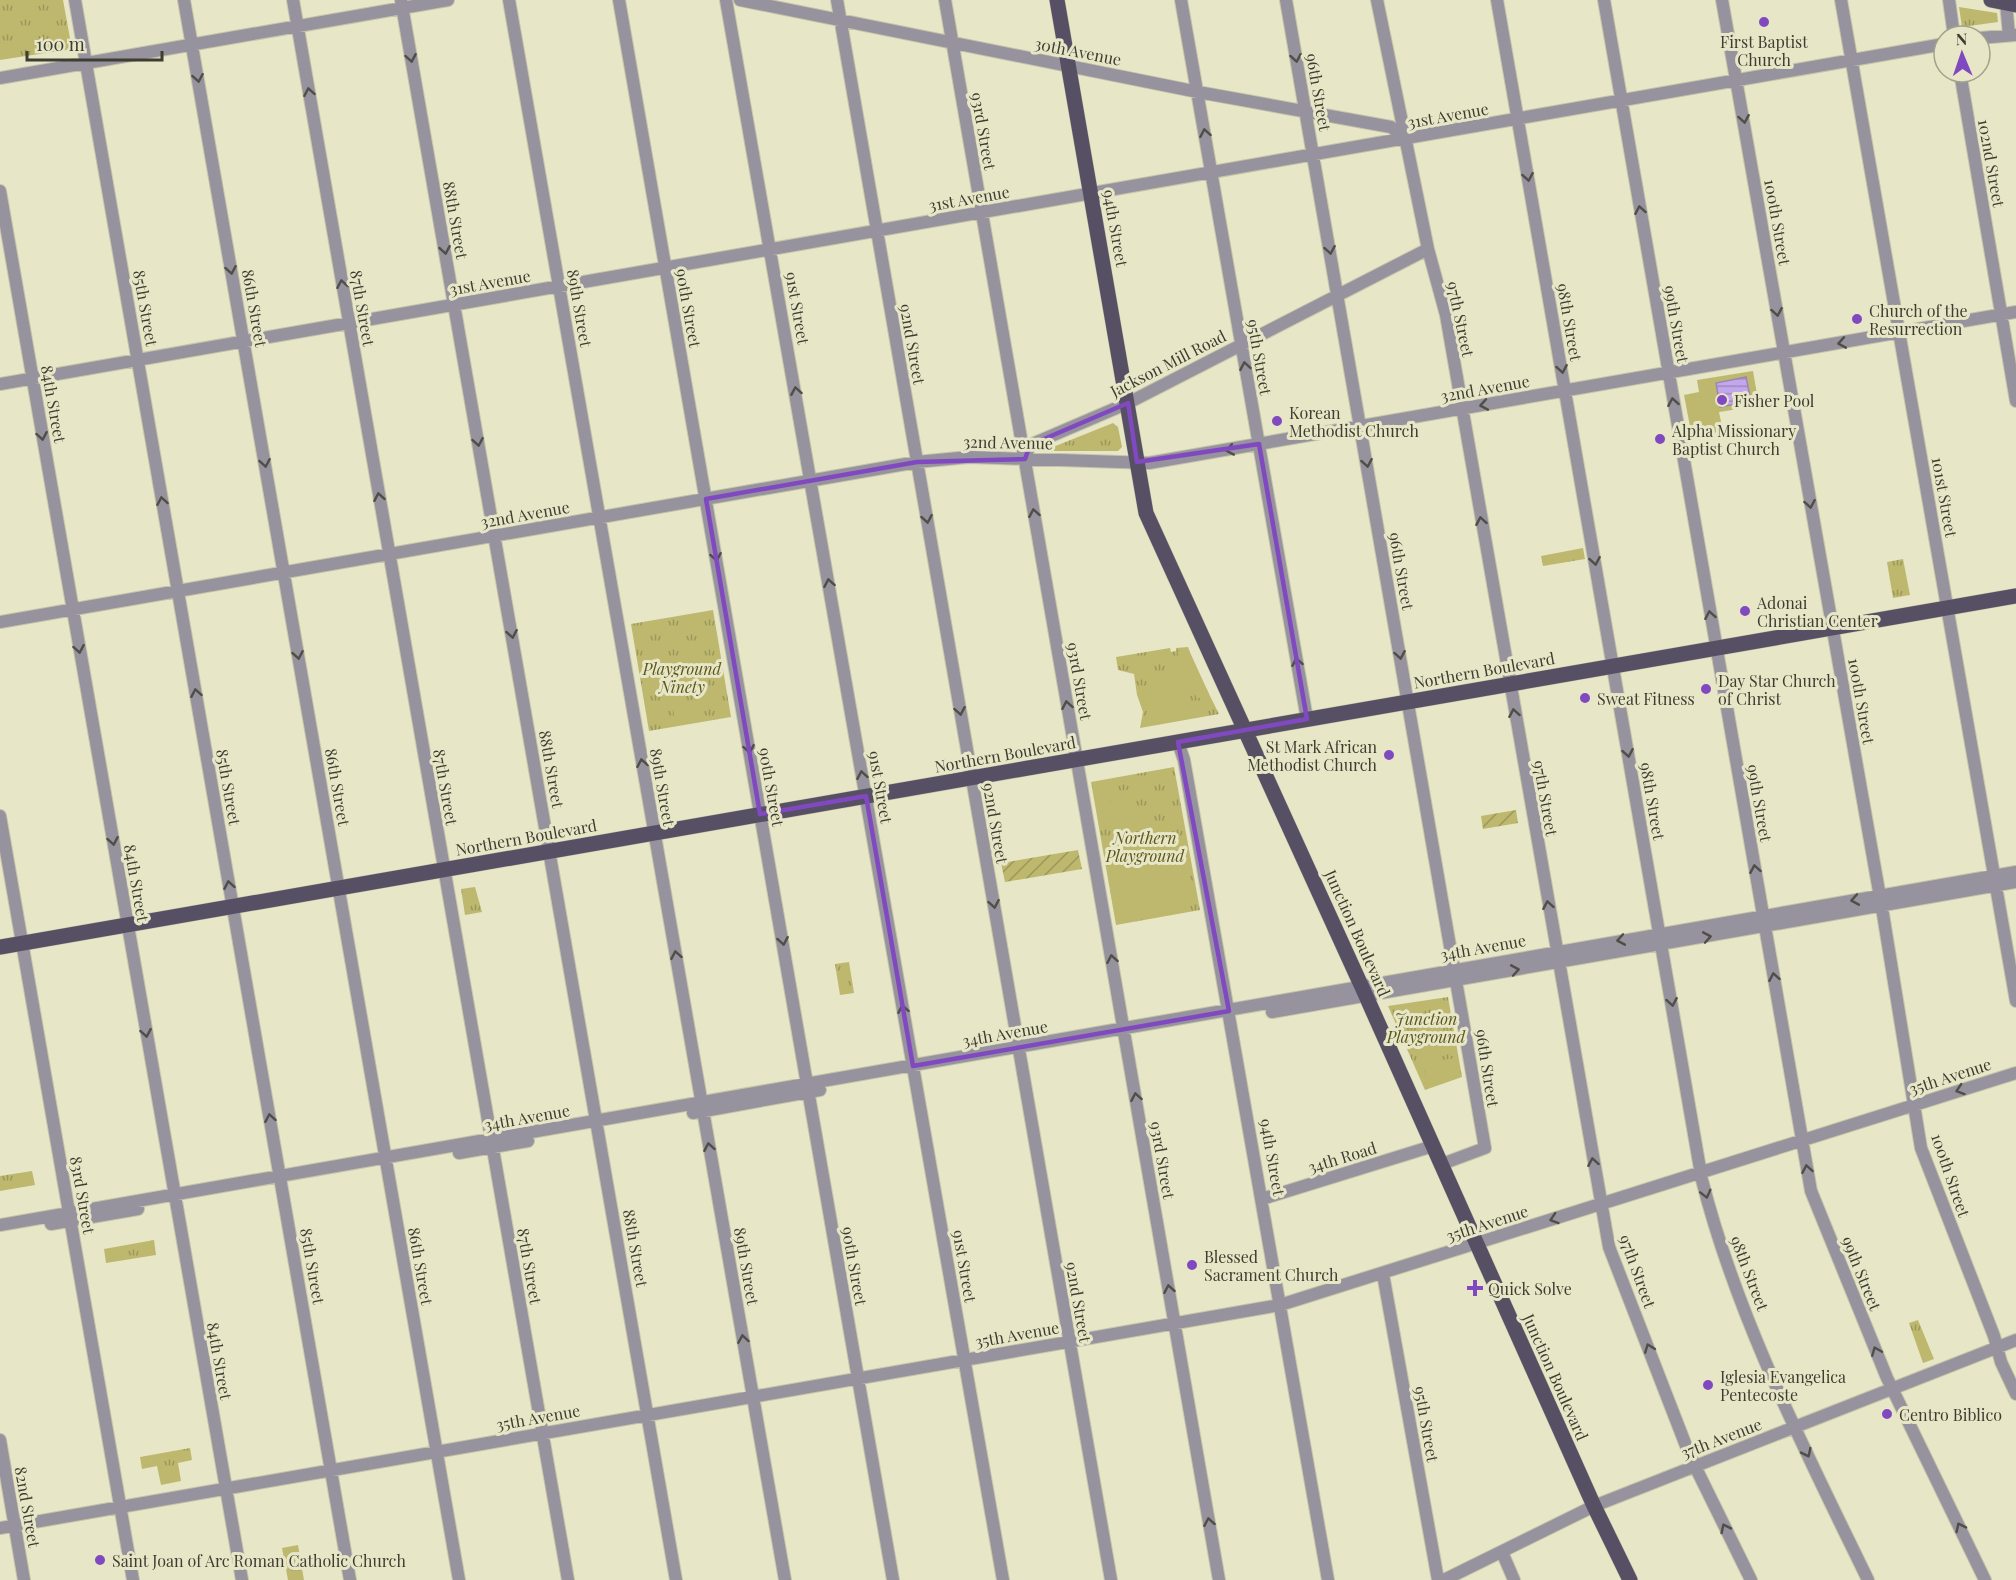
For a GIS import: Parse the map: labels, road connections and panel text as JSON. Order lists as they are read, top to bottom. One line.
{"streets":{"main road":["94th Street","Northern Boulevard","Junction Boulevard"],"street":["30th Avenue","96th Street","31st Avenue","93rd Street","102nd Street","88th Street","100th Street","85th Street","86th Street","87th Street","89th Street","90th Street","91st Street","97th Street","98th Street","99th Street","92nd Street","95th Street","Jackson Mill Road","32nd Avenue","84th Street","101st Street","34th Avenue","35th Avenue","34th Road","83rd Street","37th Avenue","82nd Street"]},"crossings":[["30th Avenue","96th Street"],["30th Avenue","31st Avenue"],["30th Avenue","93rd Street"],["30th Avenue","94th Street"],["30th Avenue","97th Street"],["30th Avenue","92nd Street"],["30th Avenue","95th Street"],["96th Street","31st Avenue"],["96th Street","Jackson Mill Road"],["96th Street","32nd Avenue"],["96th Street","Northern Boulevard"],["96th Street","Junction Boulevard"],["96th Street","34th Avenue"],["31st Avenue","93rd Street"],["31st Avenue","88th Street"],["31st Avenue","100th Street"],["31st Avenue","94th Street"],["31st Avenue","85th Street"],["31st Avenue","86th Street"],["31st Avenue","87th Street"],["31st Avenue","89th Street"],["31st Avenue","90th Street"],["31st Avenue","91st Street"],["31st Avenue","97th Street"],["31st Avenue","98th Street"],["31st Avenue","99th Street"],["31st Avenue","92nd Street"],["31st Avenue","95th Street"],["31st Avenue","84th Street"],["31st Avenue","101st Street"],["93rd Street","Jackson Mill Road"],["93rd Street","32nd Avenue"],["93rd Street","Northern Boulevard"],["93rd Street","34th Avenue"],["93rd Street","35th Avenue"],["102nd Street","32nd Avenue"],["88th Street","32nd Avenue"],["88th Street","Northern Boulevard"],["88th Street","34th Avenue"],["88th Street","35th Avenue"],["100th Street","32nd Avenue"],["100th Street","Northern Boulevard"],["100th Street","34th Avenue"],["100th Street","35th Avenue"],["100th Street","37th Avenue"],["94th Street","Jackson Mill Road"],["94th Street","32nd Avenue"],["94th Street","Northern Boulevard"],["94th Street","Junction Boulevard"],["94th Street","34th Avenue"],["94th Street","35th Avenue"],["94th Street","34th Road"],["85th Street","32nd Avenue"],["85th Street","Northern Boulevard"],["85th Street","34th Avenue"],["85th Street","35th Avenue"],["86th Street","32nd Avenue"],["86th Street","Northern Boulevard"],["86th Street","34th Avenue"],["86th Street","35th Avenue"],["87th Street","32nd Avenue"],["87th Street","Northern Boulevard"],["87th Street","34th Avenue"],["87th Street","35th Avenue"],["89th Street","32nd Avenue"],["89th Street","Northern Boulevard"],["89th Street","34th Avenue"],["89th Street","35th Avenue"],["90th Street","32nd Avenue"],["90th Street","Northern Boulevard"],["90th Street","34th Avenue"],["90th Street","35th Avenue"],["91st Street","32nd Avenue"],["91st Street","Northern Boulevard"],["91st Street","34th Avenue"],["91st Street","35th Avenue"],["97th Street","Jackson Mill Road"],["97th Street","32nd Avenue"],["97th Street","Northern Boulevard"],["97th Street","34th Avenue"],["97th Street","35th Avenue"],["97th Street","37th Avenue"],["98th Street","32nd Avenue"],["98th Street","Northern Boulevard"],["98th Street","34th Avenue"],["98th Street","35th Avenue"],["98th Street","37th Avenue"],["99th Street","32nd Avenue"],["99th Street","Northern Boulevard"],["99th Street","34th Avenue"],["99th Street","35th Avenue"],["99th Street","37th Avenue"],["92nd Street","32nd Avenue"],["92nd Street","Northern Boulevard"],["92nd Street","34th Avenue"],["92nd Street","35th Avenue"],["95th Street","Jackson Mill Road"],["95th Street","32nd Avenue"],["95th Street","Northern Boulevard"],["95th Street","35th Avenue"],["Jackson Mill Road","32nd Avenue"],["32nd Avenue","84th Street"],["32nd Avenue","101st Street"],["32nd Avenue","Junction Boulevard"],["84th Street","Northern Boulevard"],["84th Street","34th Avenue"],["84th Street","35th Avenue"],["101st Street","Northern Boulevard"],["101st Street","34th Avenue"],["Northern Boulevard","Junction Boulevard"],["Northern Boulevard","83rd Street"],["Junction Boulevard","34th Avenue"],["Junction Boulevard","35th Avenue"],["Junction Boulevard","34th Road"],["Junction Boulevard","37th Avenue"],["34th Avenue","83rd Street"],["35th Avenue","83rd Street"],["35th Avenue","82nd Street"]],"one_way":["96th Street","93rd Street","88th Street","100th Street","85th Street","86th Street","89th Street","90th Street","91st Street","97th Street","98th Street","99th Street","92nd Street","95th Street","84th Street"],"parks":["Playground Ninety","Northern Playground","Junction Playground"],"places":{"other":["First Baptist Church","Church of the Resurrection","Fisher Pool","Korean Methodist Church","Alpha Missionary Baptist Church","Adonai Christian Center","Day Star Church of Christ","Sweat Fitness","St Mark African Methodist Church","Blessed Sacrament Church","Iglesia Evangelica Pentecoste","Centro Biblico","Saint Joan of Arc Roman Catholic Church"],"health":["Quick Solve"]},"scale_bar":"100 m","north":"top"}
